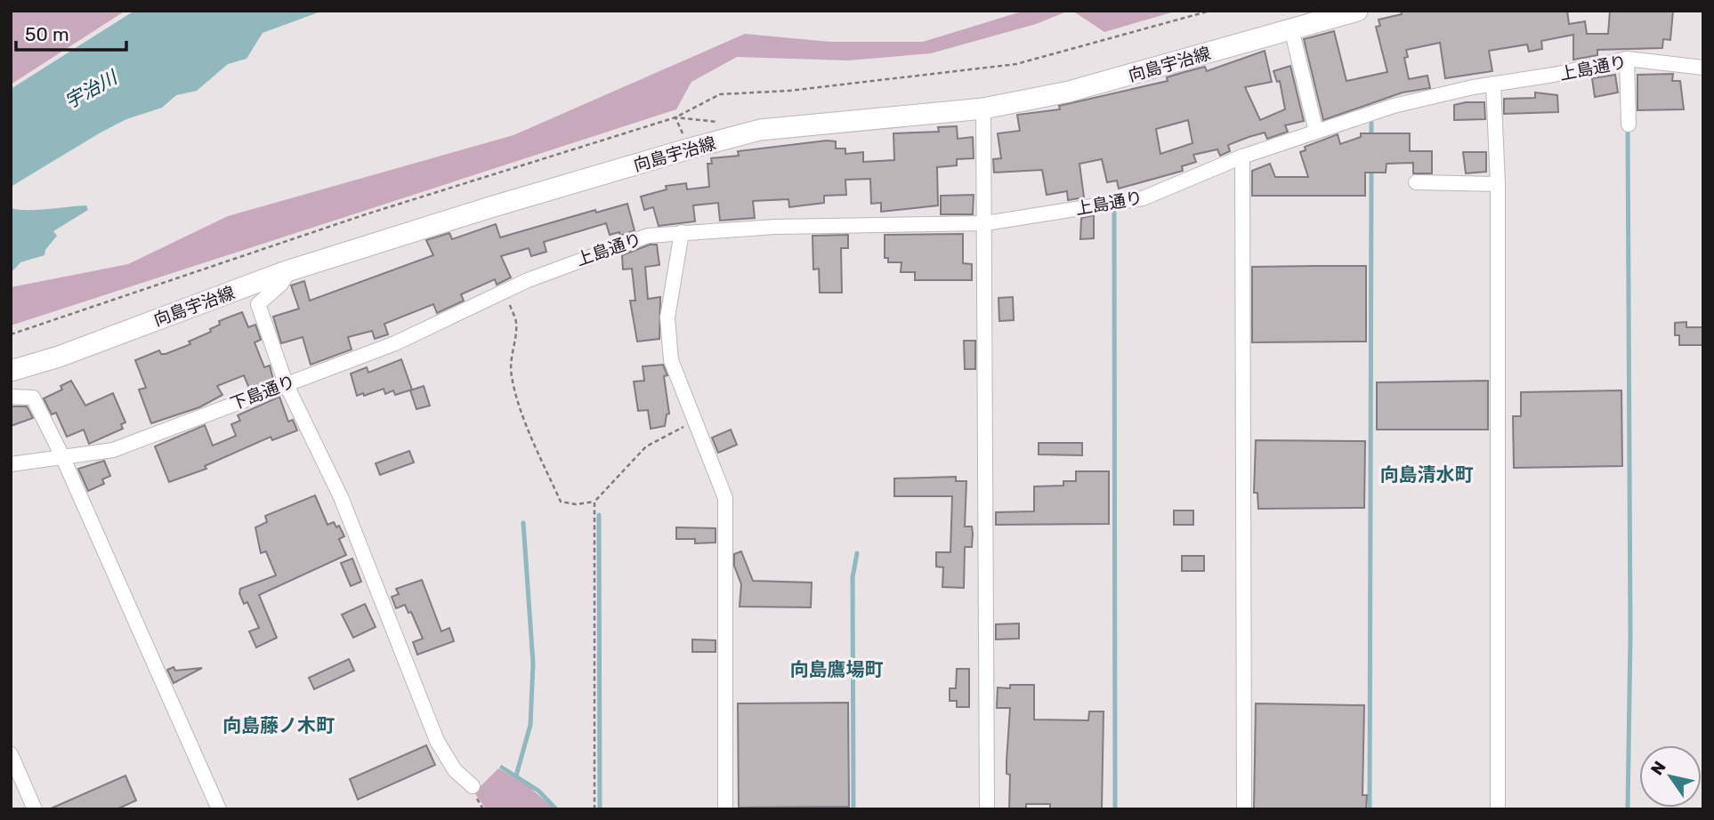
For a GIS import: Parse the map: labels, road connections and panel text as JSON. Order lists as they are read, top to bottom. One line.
{"streets":{"main road":["向島宇治線"],"street":["上島通り","下島通り"]},"crossings":[["上島通り","下島通り"]],"districts":["向島清水町","向島鷹場町","向島藤ノ木町"],"water":["宇治川"],"scale_bar":"50 m","north":"top left"}
